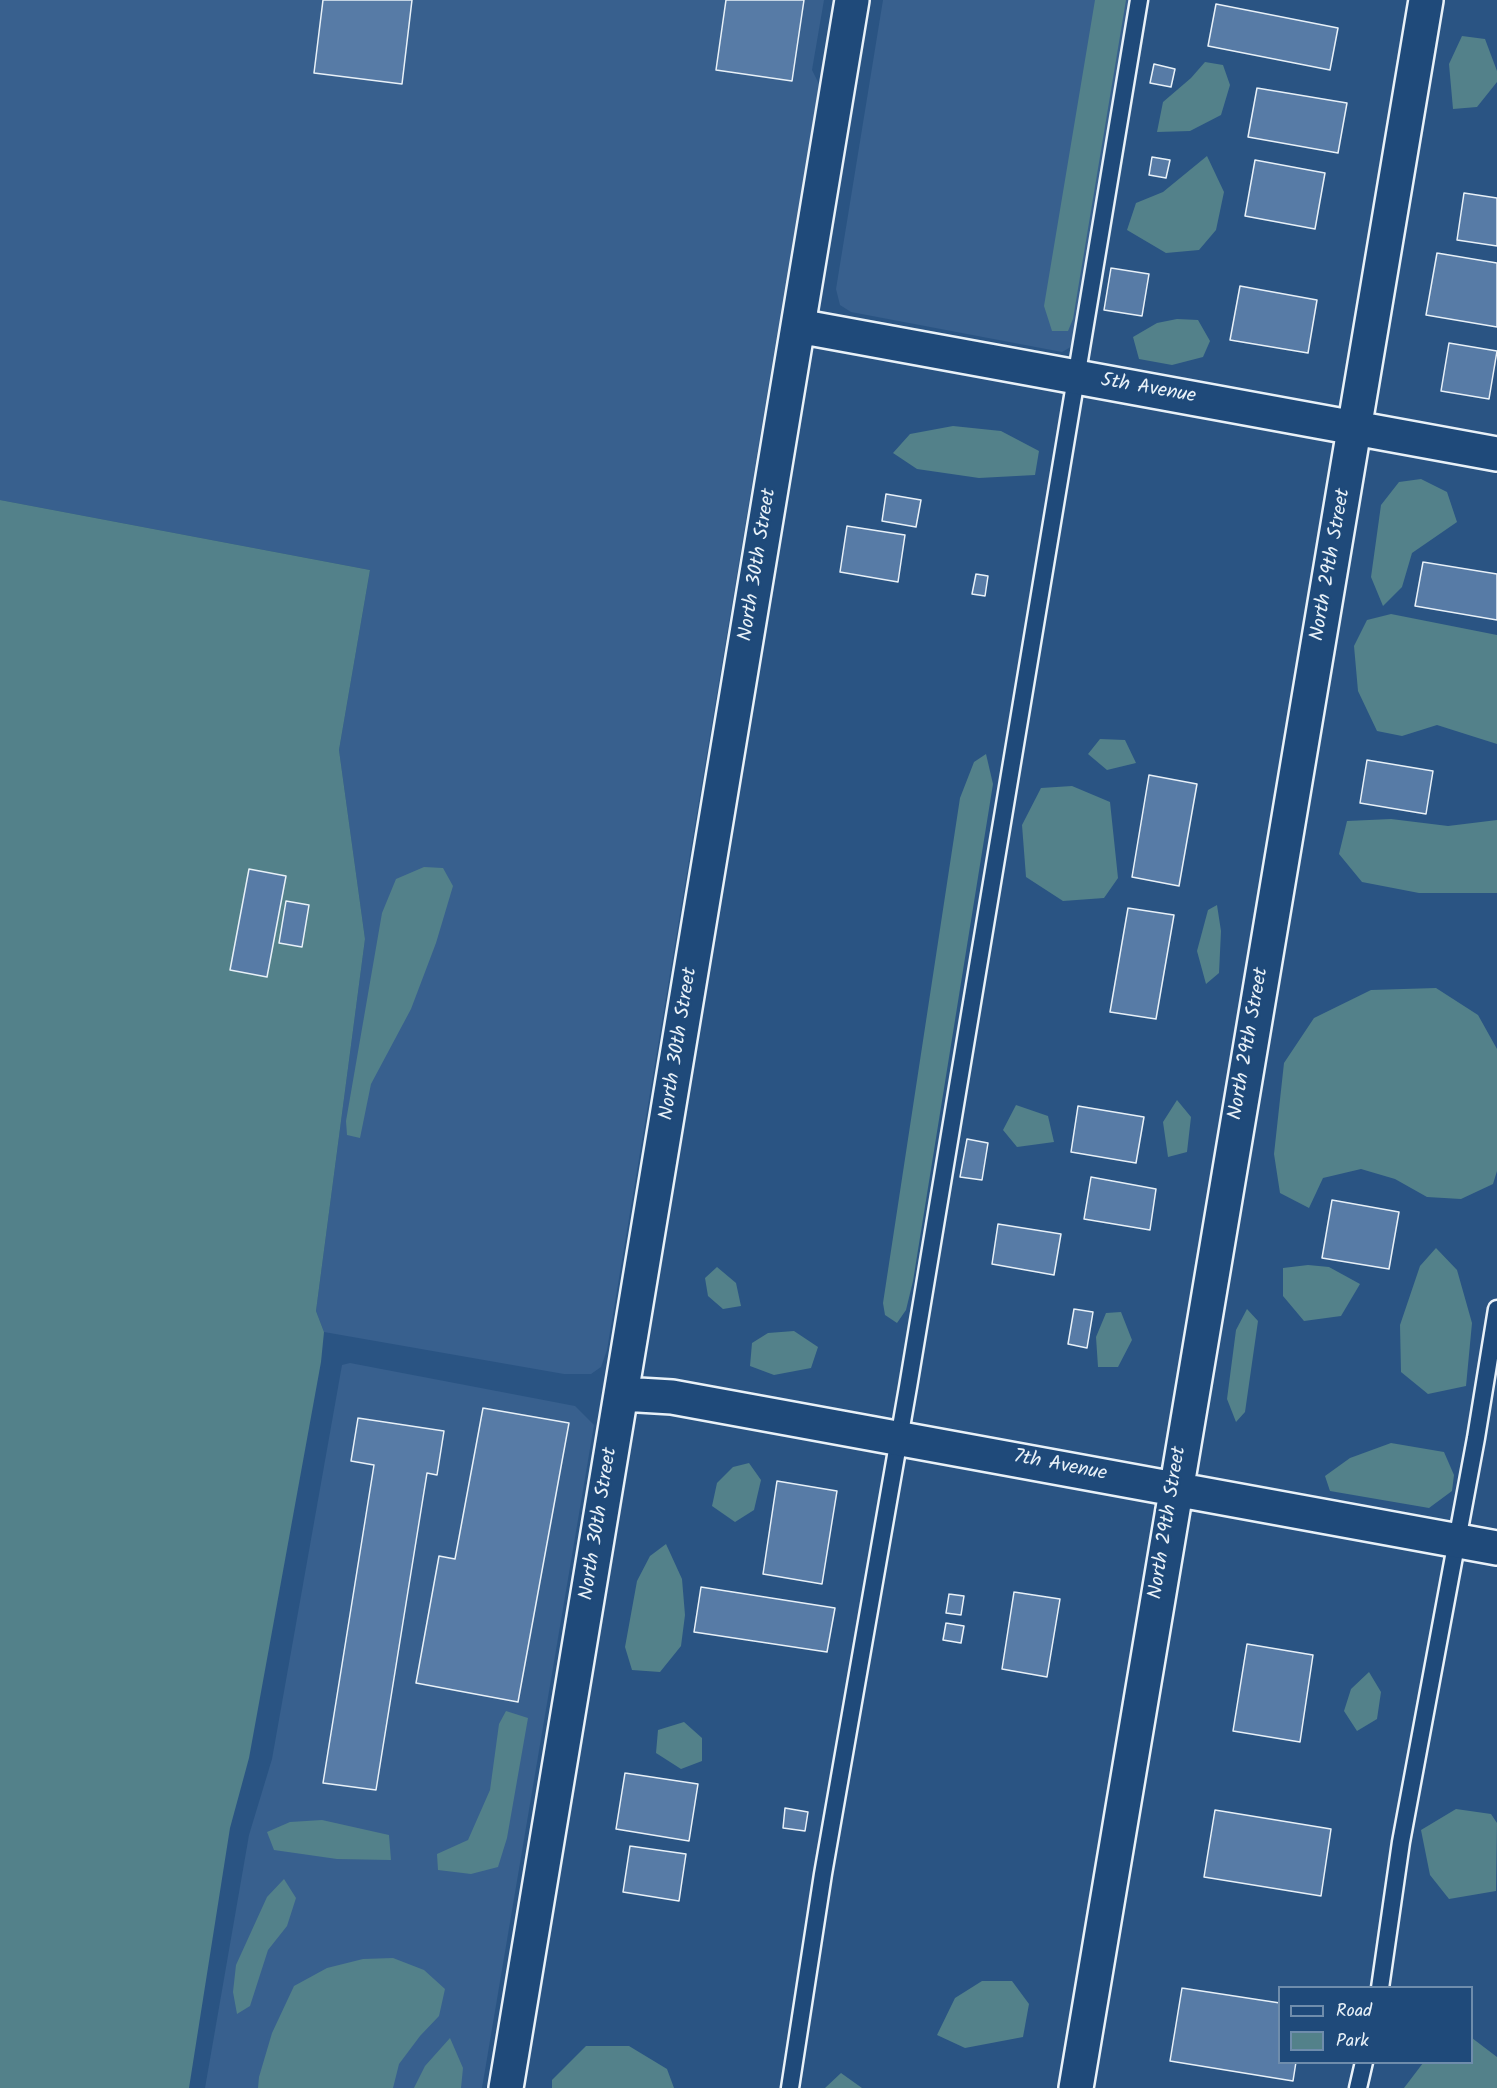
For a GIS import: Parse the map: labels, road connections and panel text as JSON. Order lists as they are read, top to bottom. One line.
{"streets":{"street":["5th Avenue","North 30th Street","North 29th Street","7th Avenue"]},"crossings":[["5th Avenue","North 30th Street"],["5th Avenue","North 29th Street"],["North 30th Street","7th Avenue"],["North 29th Street","7th Avenue"]],"legend":["Road","Park"]}
